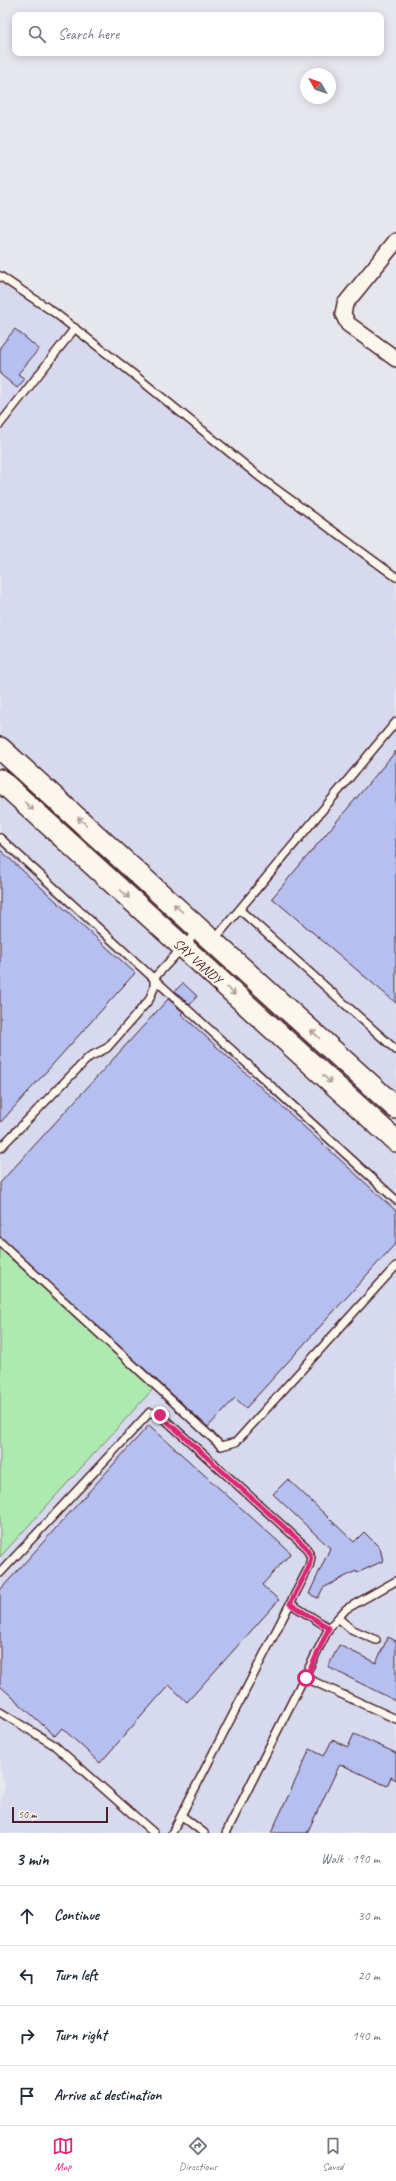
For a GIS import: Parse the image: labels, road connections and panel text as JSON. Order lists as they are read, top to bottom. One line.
{"streets":{"street":["SAY VANDY"]},"scale_bar":"50 m","north":"top left","page":{"search":"Search here","scale":"50 m","heading":["3 min","Walk · 190 m"],"list":[["Continue","30 m"],["Turn left","20 m"],["Turn right","140 m"],"Arrive at destination"],"nav":["Map","Directions","Saved"]}}
